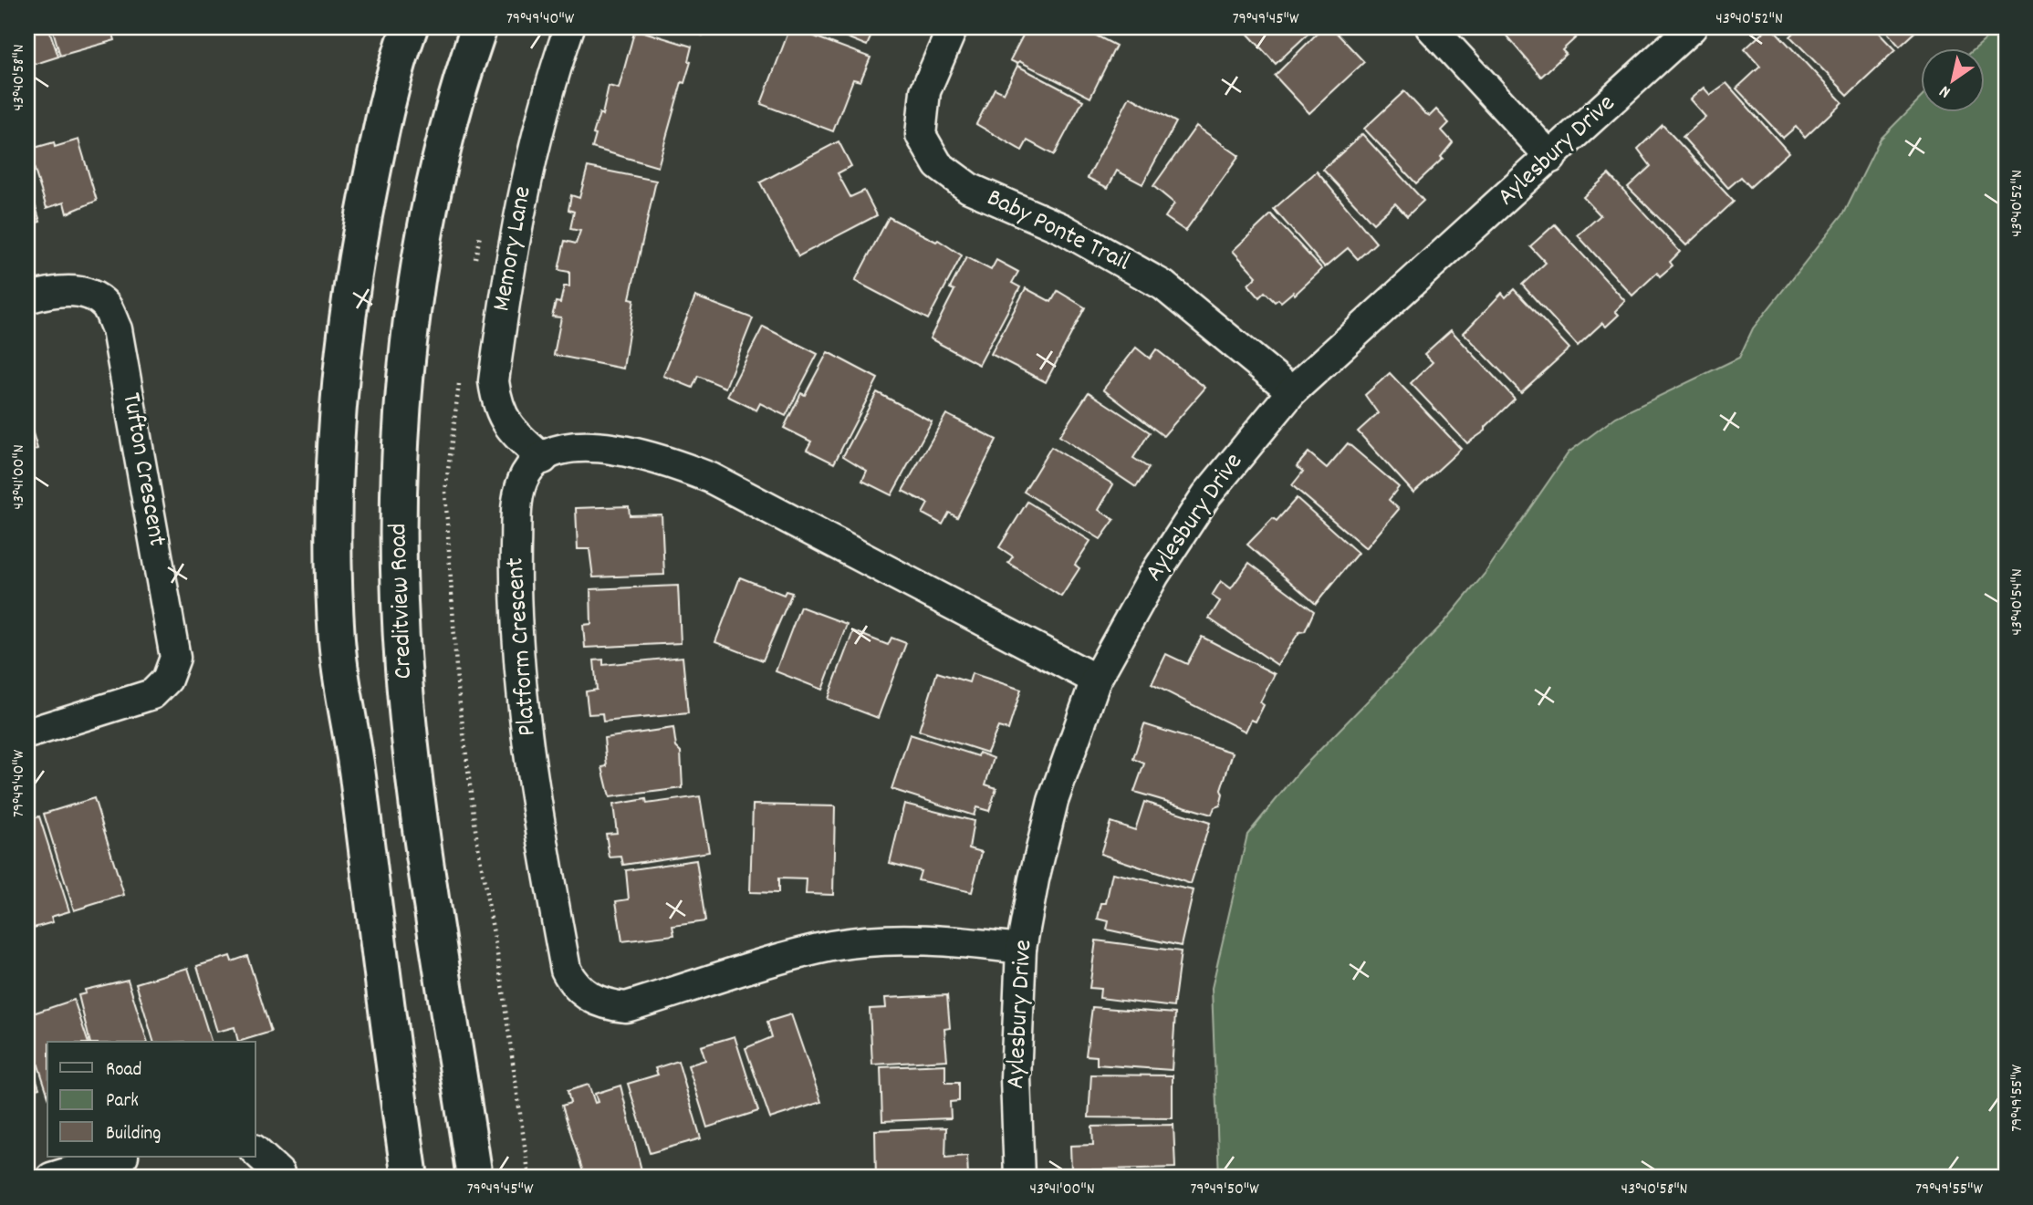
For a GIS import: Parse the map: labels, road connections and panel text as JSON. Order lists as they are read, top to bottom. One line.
{"streets":{"main road":["Creditview Road"],"street":["Aylesbury Drive","Baby Ponte Trail","Memory Lane","Tufton Crescent","Platform Crescent"]},"crossings":[["Aylesbury Drive","Baby Ponte Trail"],["Aylesbury Drive","Platform Crescent"],["Memory Lane","Platform Crescent"]],"legend":["Road","Park","Building"],"north":"bottom left","coordinates":["79°49'40\"W","79°49'45\"W","43°40'52\"N","43°40'58\"N","43°41'00\"N","43°40'54\"N","79°49'55\"W","79°49'50\"W"]}
